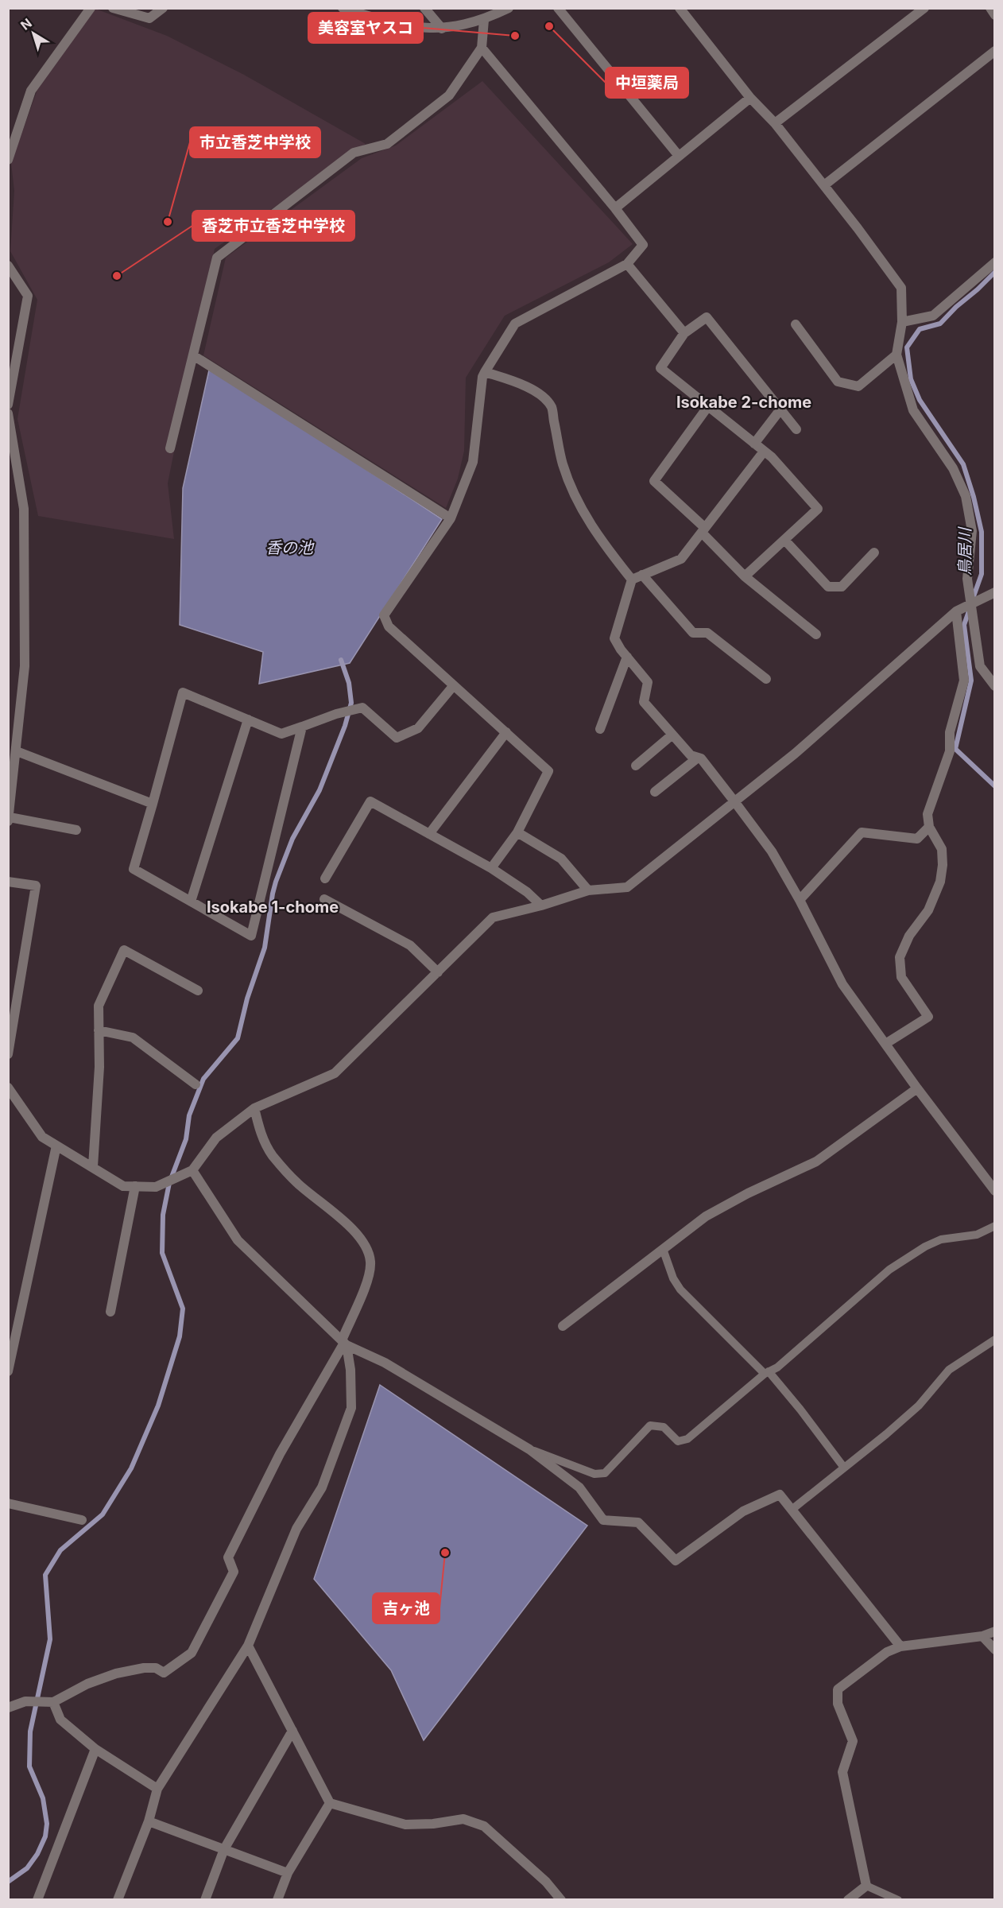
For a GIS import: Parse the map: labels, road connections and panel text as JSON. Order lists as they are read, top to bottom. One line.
{"districts":["Isokabe 2-chome","Isokabe 1-chome"],"water":["香の池","鳥居川"],"places":["中垣薬局","美容室ヤスコ","市立香芝中学校","香芝市立香芝中学校","吉ヶ池"],"north":"top left"}
